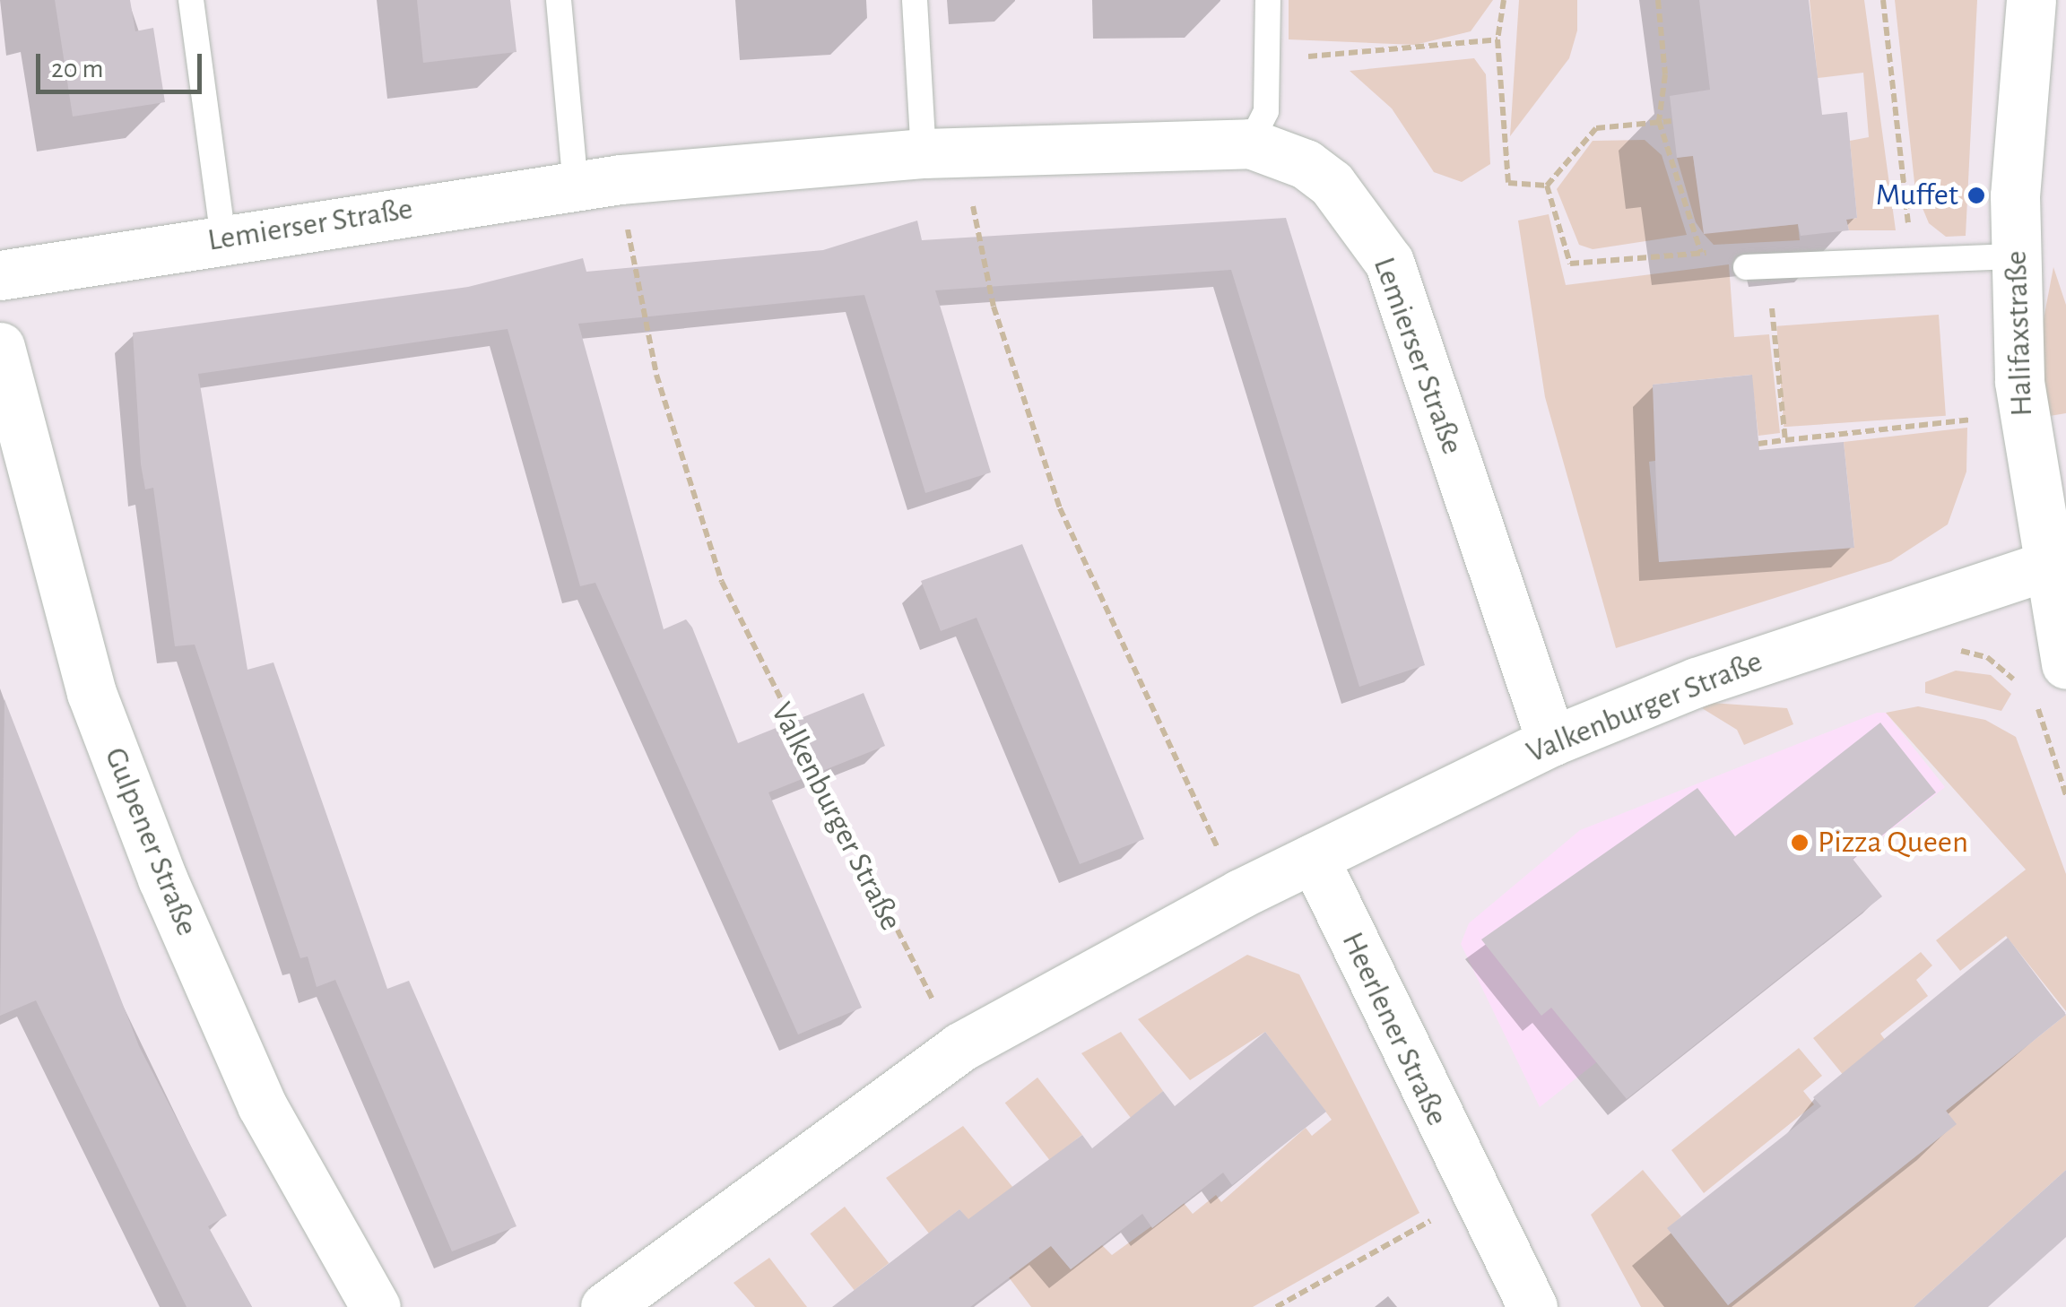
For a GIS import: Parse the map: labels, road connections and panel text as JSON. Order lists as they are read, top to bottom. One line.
{"streets":{"street":["Lemierser Straße","Halifaxstraße","Valkenburger Straße","Gulpener Straße","Heerlener Straße"]},"crossings":[["Lemierser Straße","Valkenburger Straße"],["Halifaxstraße","Valkenburger Straße"],["Valkenburger Straße","Heerlener Straße"]],"places":["Muffet","Pizza Queen"],"scale_bar":"20 m"}
